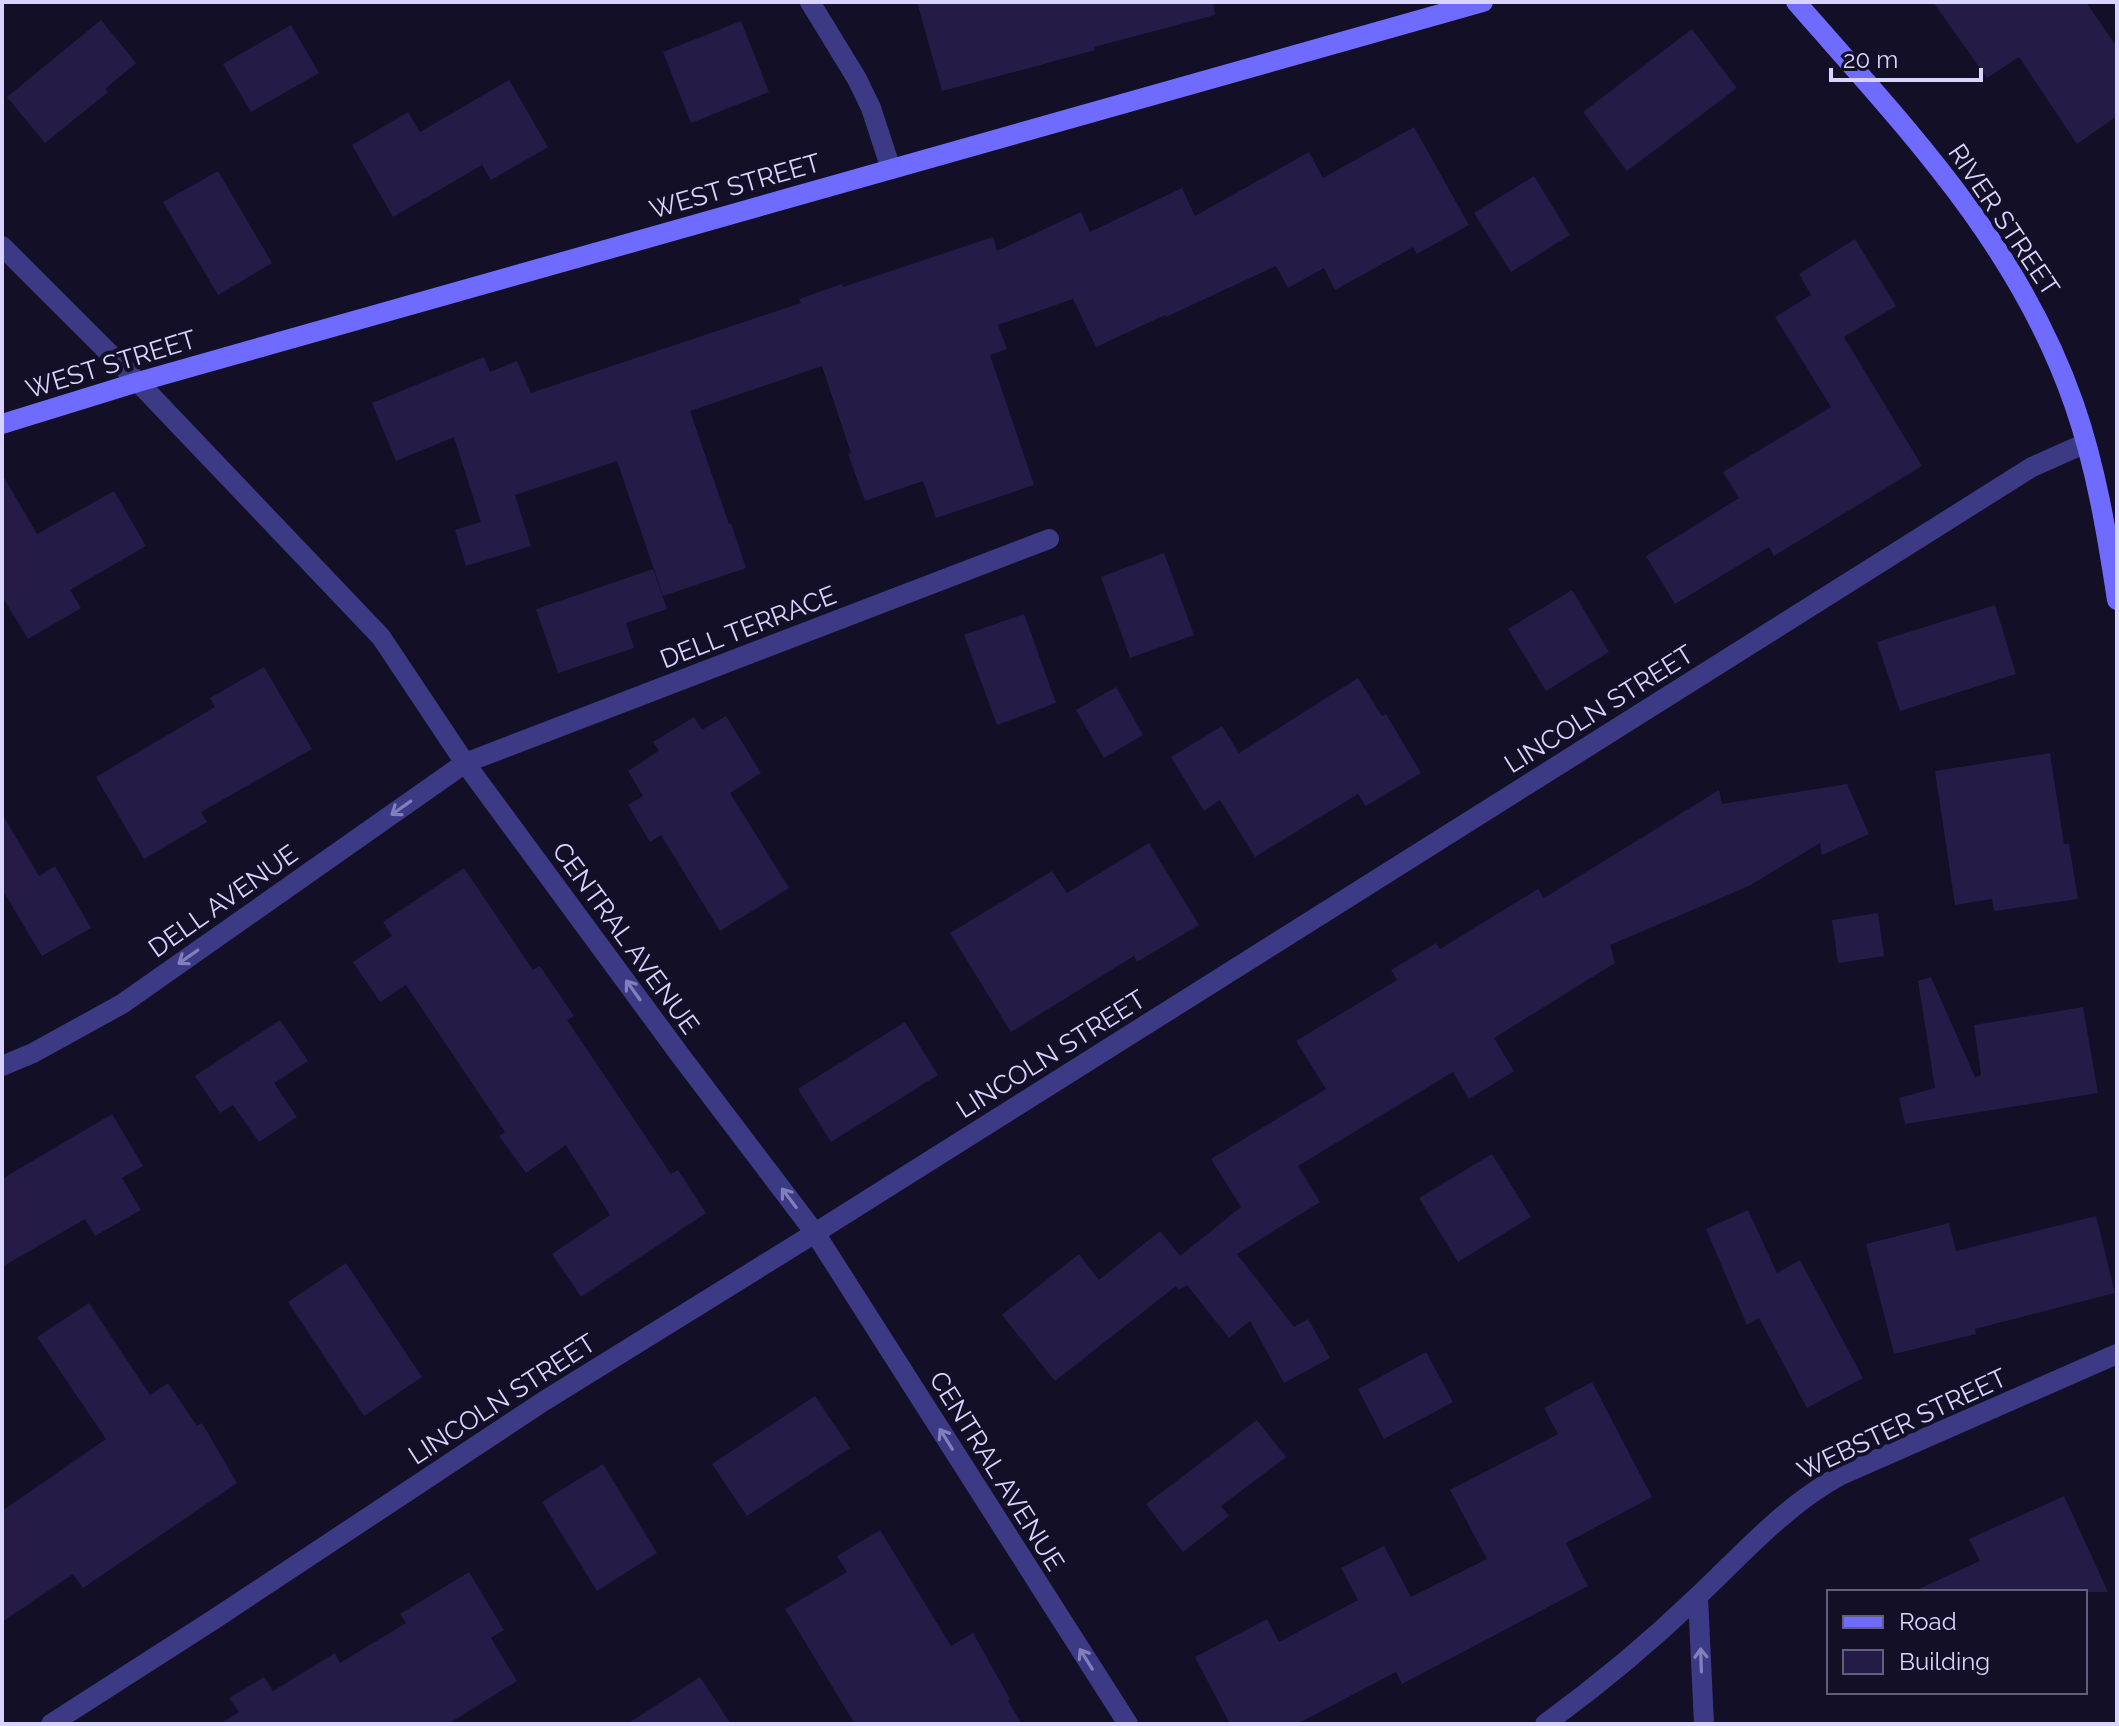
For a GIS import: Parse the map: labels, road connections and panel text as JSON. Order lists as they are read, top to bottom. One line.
{"streets":{"main road":["WEST STREET","RIVER STREET"],"street":["DELL TERRACE","LINCOLN STREET","DELL AVENUE","CENTRAL AVENUE","WEBSTER STREET"]},"crossings":[["WEST STREET","CENTRAL AVENUE"],["RIVER STREET","LINCOLN STREET"],["DELL TERRACE","DELL AVENUE"],["DELL TERRACE","CENTRAL AVENUE"],["LINCOLN STREET","CENTRAL AVENUE"],["DELL AVENUE","CENTRAL AVENUE"]],"one_way":["DELL AVENUE","CENTRAL AVENUE"],"legend":["Road","Building"],"scale_bar":"20 m"}
